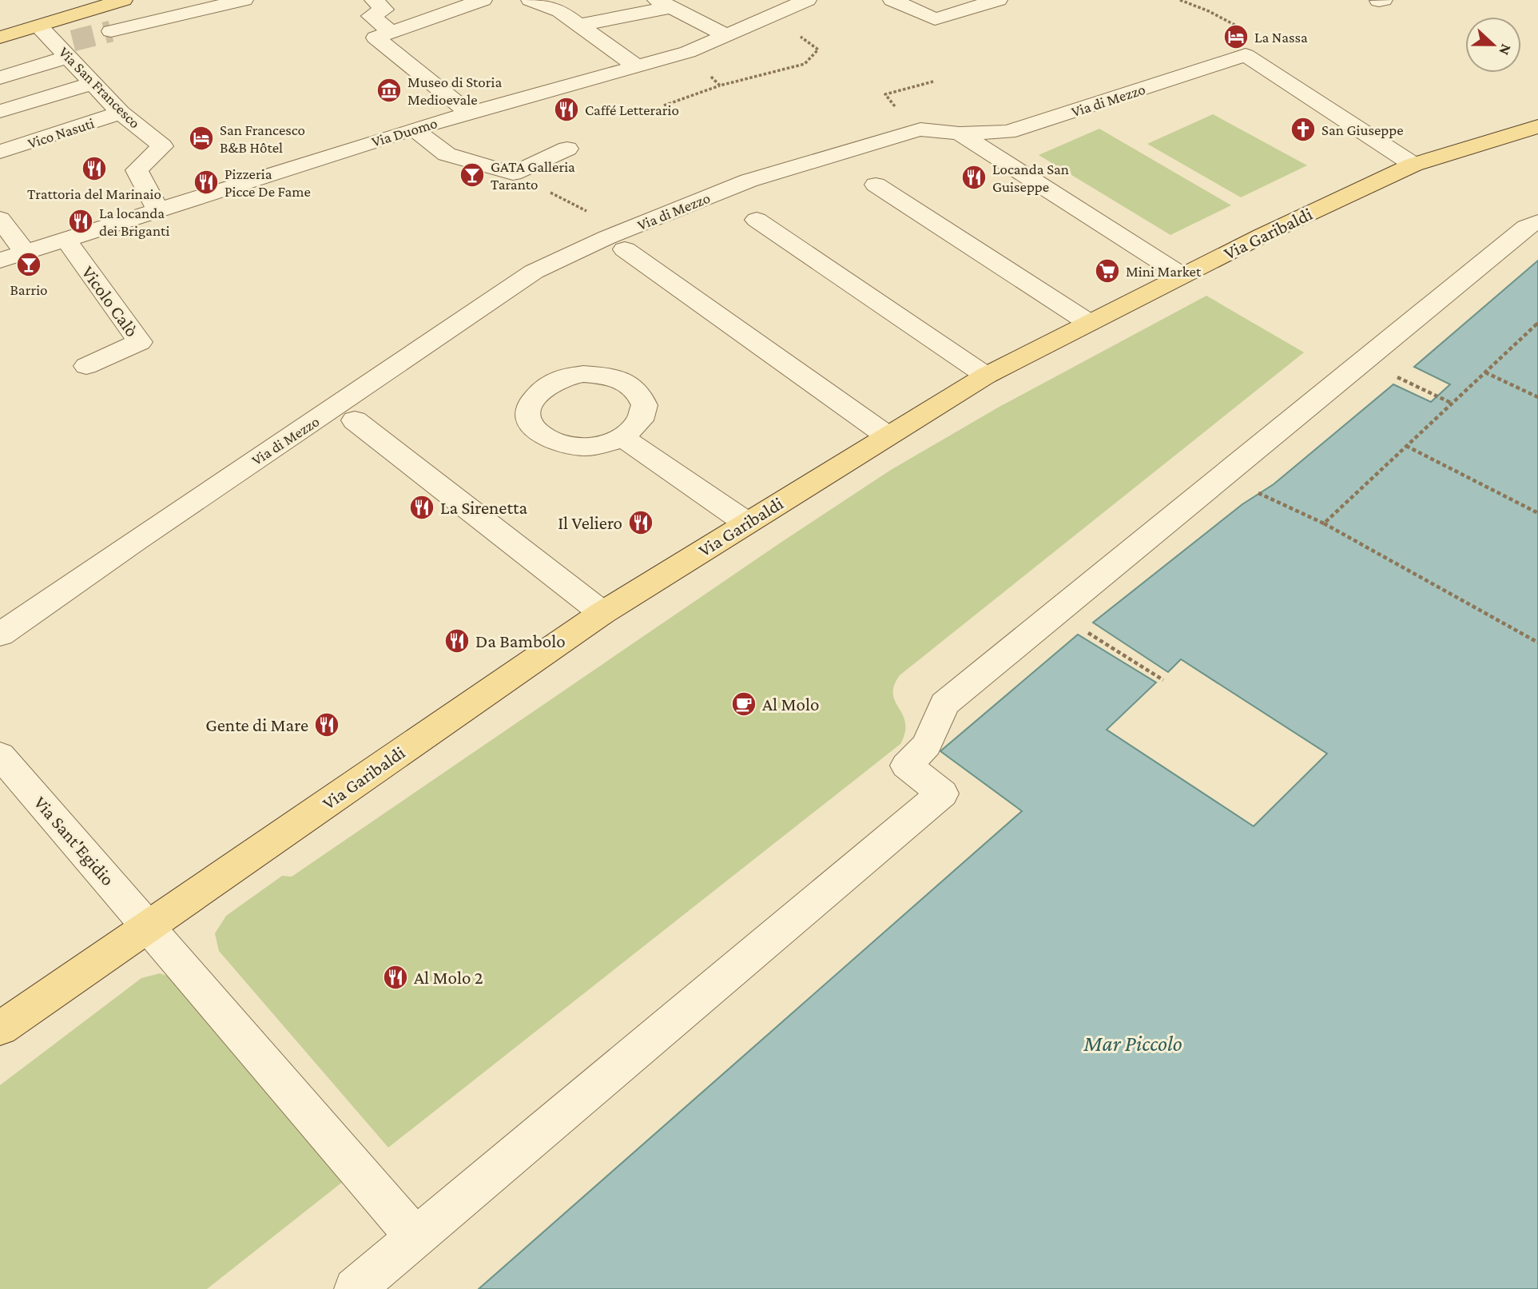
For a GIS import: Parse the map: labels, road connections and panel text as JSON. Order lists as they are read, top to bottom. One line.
{"streets":{"main road":["Via Garibaldi"],"street":["Via San Francesco","Via di Mezzo","Via Duomo","Vico Nasuti","Vicolo Calò","Via Sant'Egidio"]},"crossings":[["Via San Francesco","Via Duomo"],["Via San Francesco","Vico Nasuti"],["Via Duomo","Vicolo Calò"],["Via Garibaldi","Via Sant'Egidio"]],"water":["Mar Piccolo"],"places":{"hotel":["La Nassa","San Francesco B&B Hôtel"],"museum":["Museo di Storia Medioevale"],"restaurant":["Caffé Letterario","Trattoria del Marinaio","Locanda San Guiseppe","Pizzeria Picce De Fame","La locanda dei Briganti","La Sirenetta","Il Veliero","Da Bambolo","Gente di Mare","Al Molo 2"],"church":["San Giuseppe"],"bar":["GATA Galleria Taranto","Barrio"],"supermarket":["Mini Market"],"cafe":["Al Molo"]},"north":"right"}
